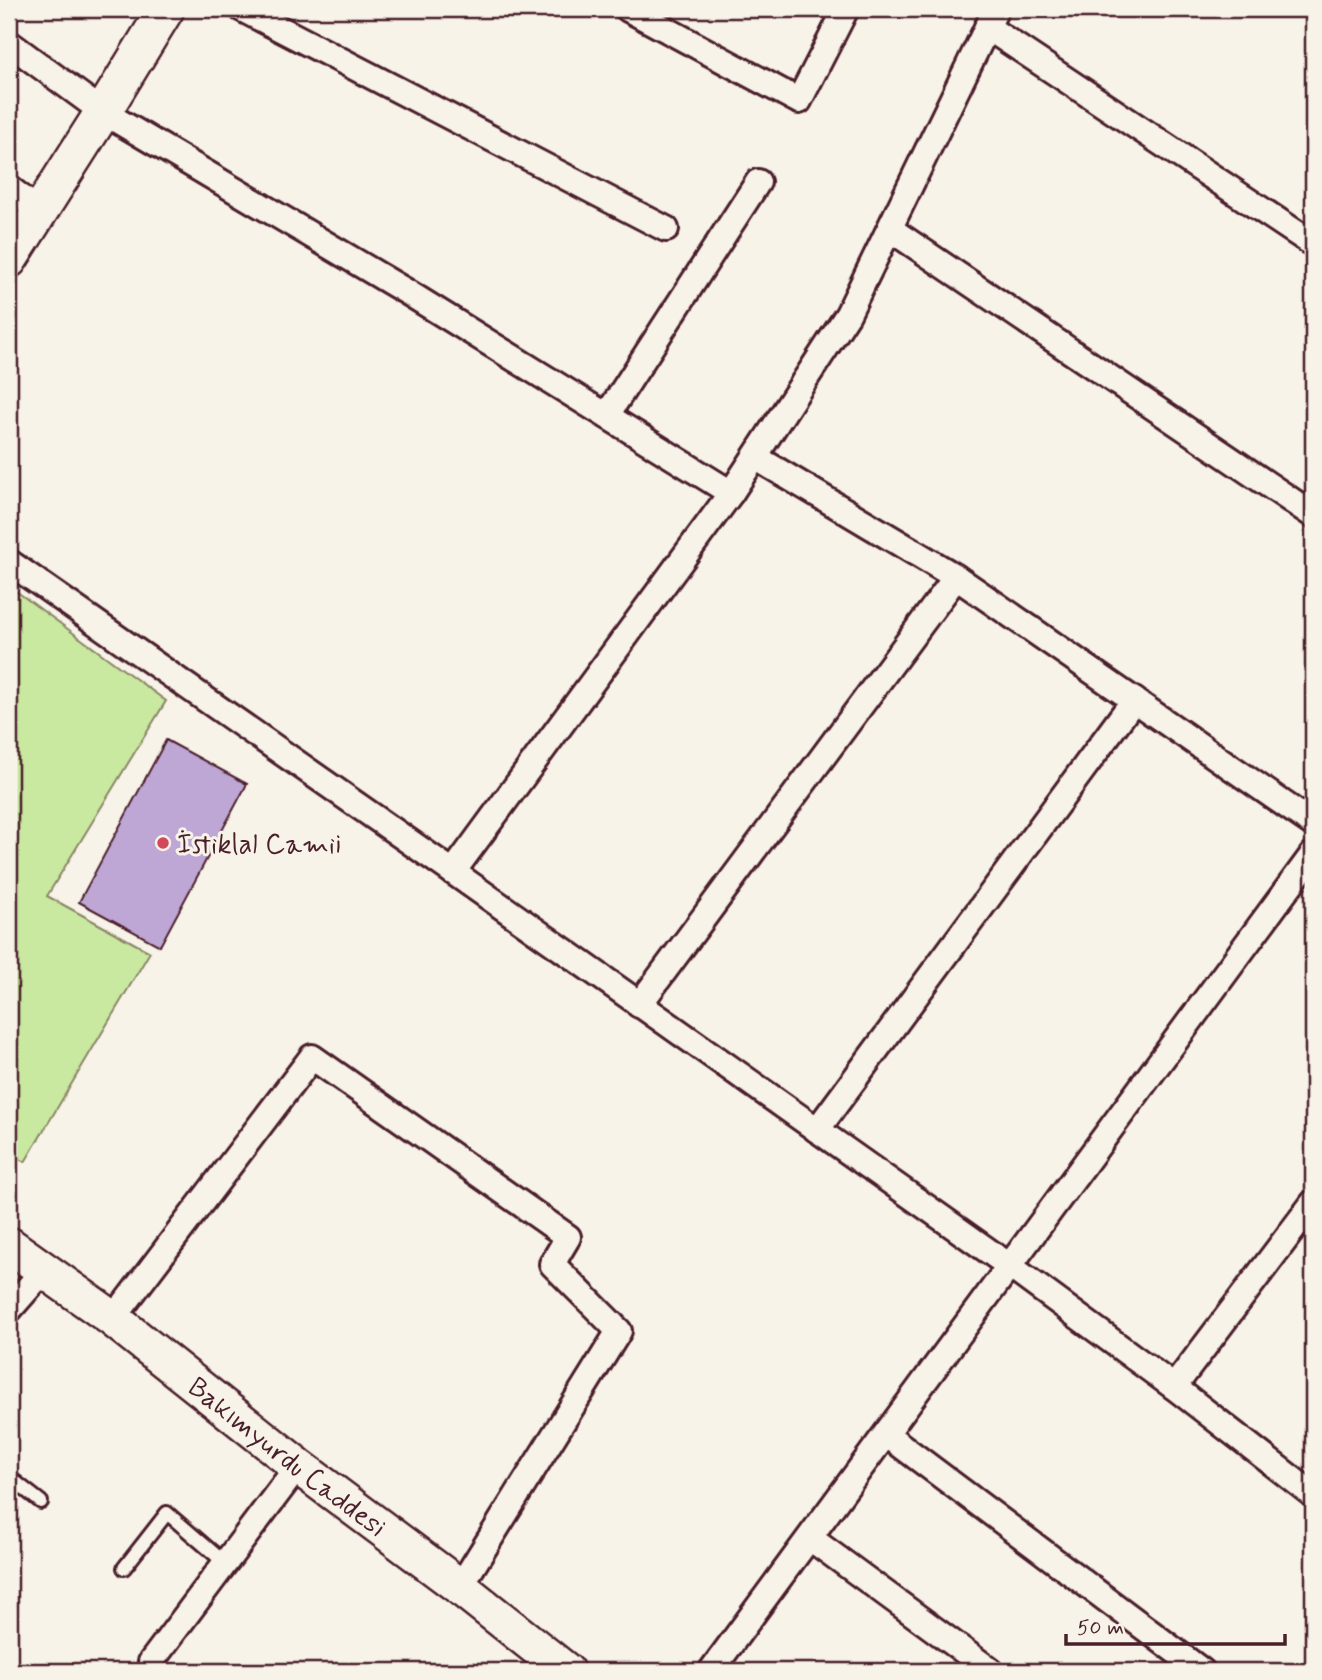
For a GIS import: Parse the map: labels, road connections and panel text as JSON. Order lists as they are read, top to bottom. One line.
{"streets":{"main road":["Bakımyurdu Caddesi"]},"places":["İstiklal Camii"],"scale_bar":"50 m"}
